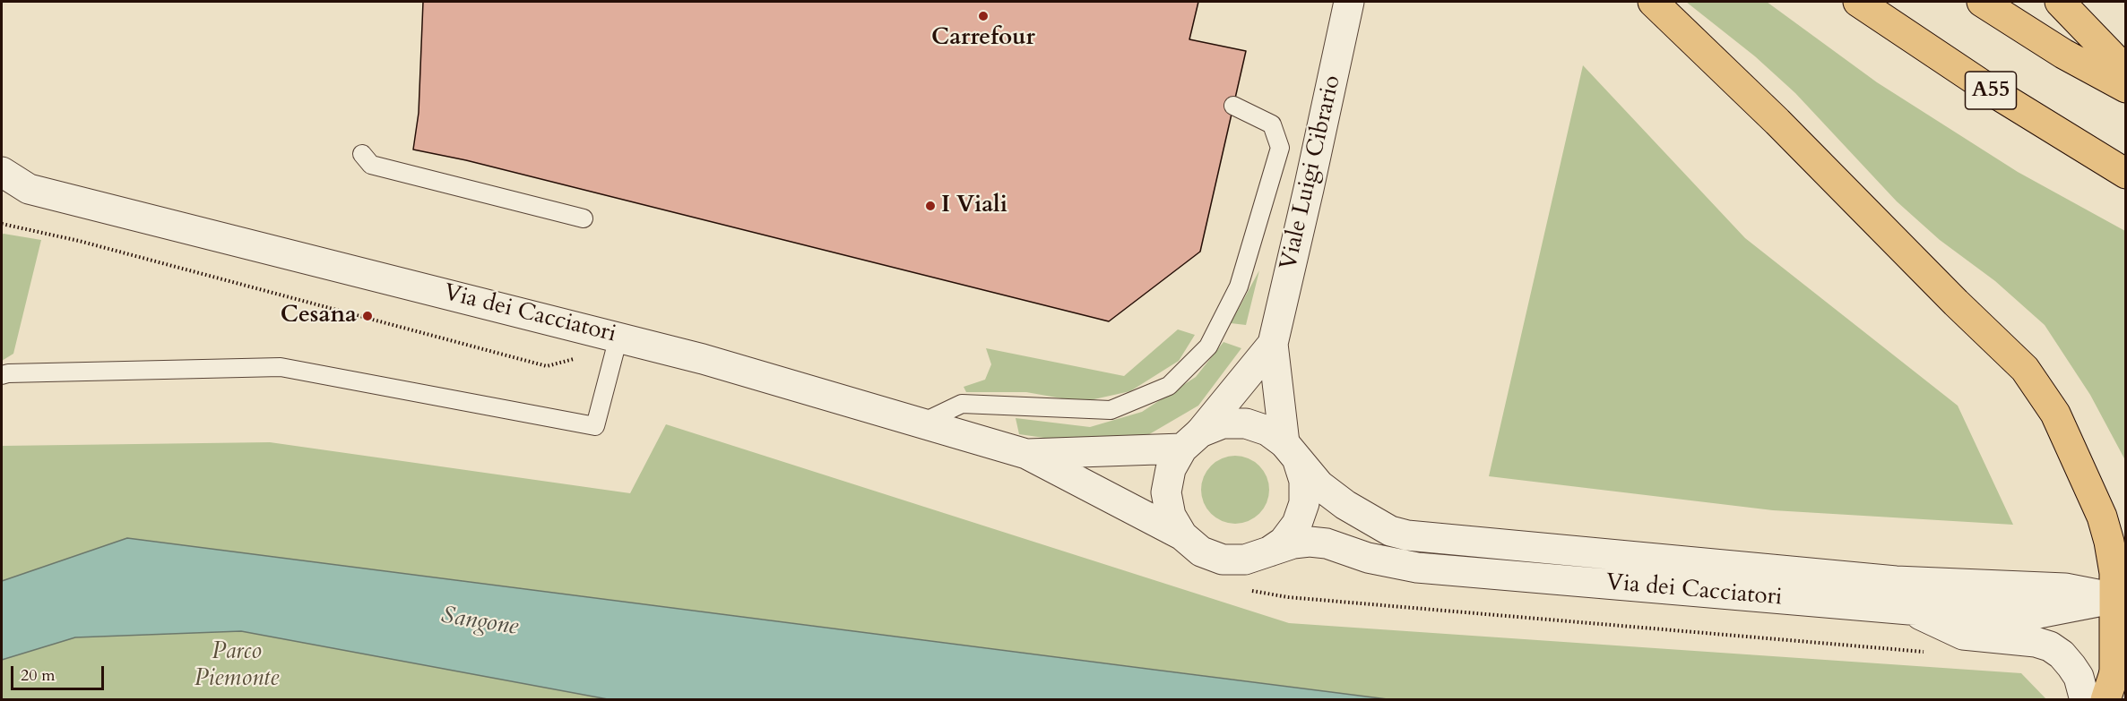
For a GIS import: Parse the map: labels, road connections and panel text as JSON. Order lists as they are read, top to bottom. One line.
{"streets":{"main road":["A55"],"street":["Viale Luigi Cibrario","Via dei Cacciatori"]},"water":["Sangone"],"parks":["Parco Piemonte"],"places":["Carrefour","I Viali","Cesana"],"scale_bar":"20 m"}
